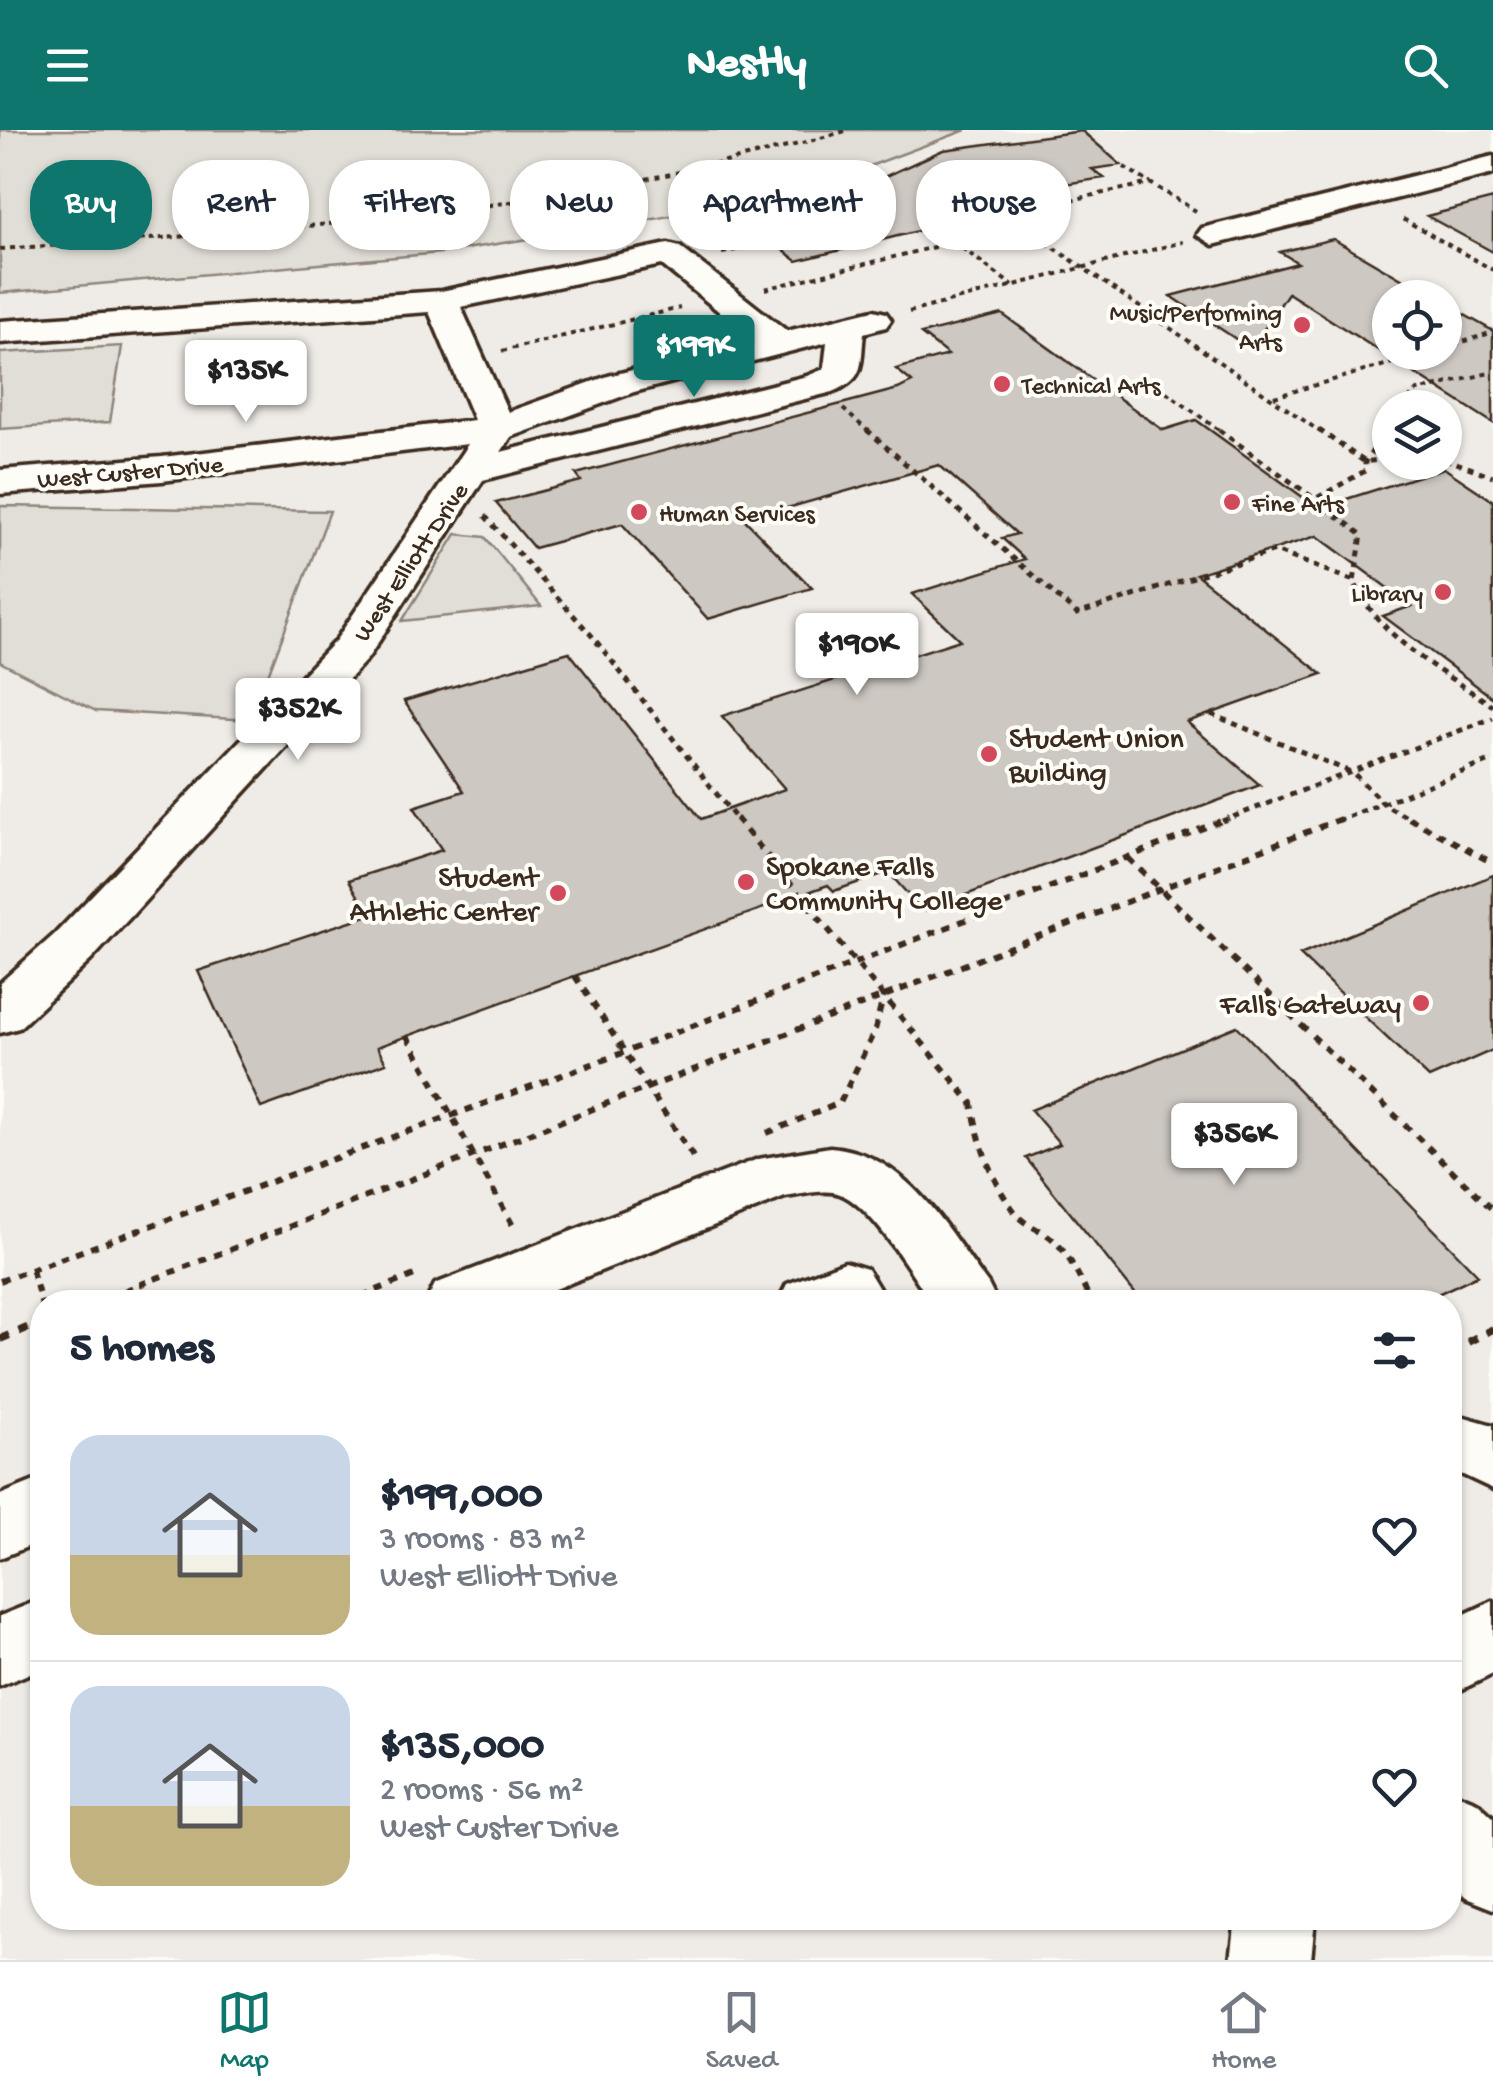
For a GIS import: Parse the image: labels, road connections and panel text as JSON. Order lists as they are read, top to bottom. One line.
{"streets":{"street":["West Custer Drive","West Elliott Drive"]},"crossings":[["West Custer Drive","West Elliott Drive"]],"places":["Music/Performing Arts","Technical Arts","Fine Arts","Human Services","Library","Student Union Building","Spokane Falls Community College","Student Athletic Center","Falls Gateway"],"page":{"header":"Nestly","chip":["Buy","Rent","Filters","New","Apartment","House"],"price":["$199K","$135K","$190K","$352K","$356K"],"heading":"5 homes","list":[{"name":"$199,000","note":"3 rooms · 83 m² · West Elliott Drive"},{"name":"$135,000","note":"2 rooms · 56 m² · West Custer Drive"}],"tabs":["Map","Saved","Home"]}}
